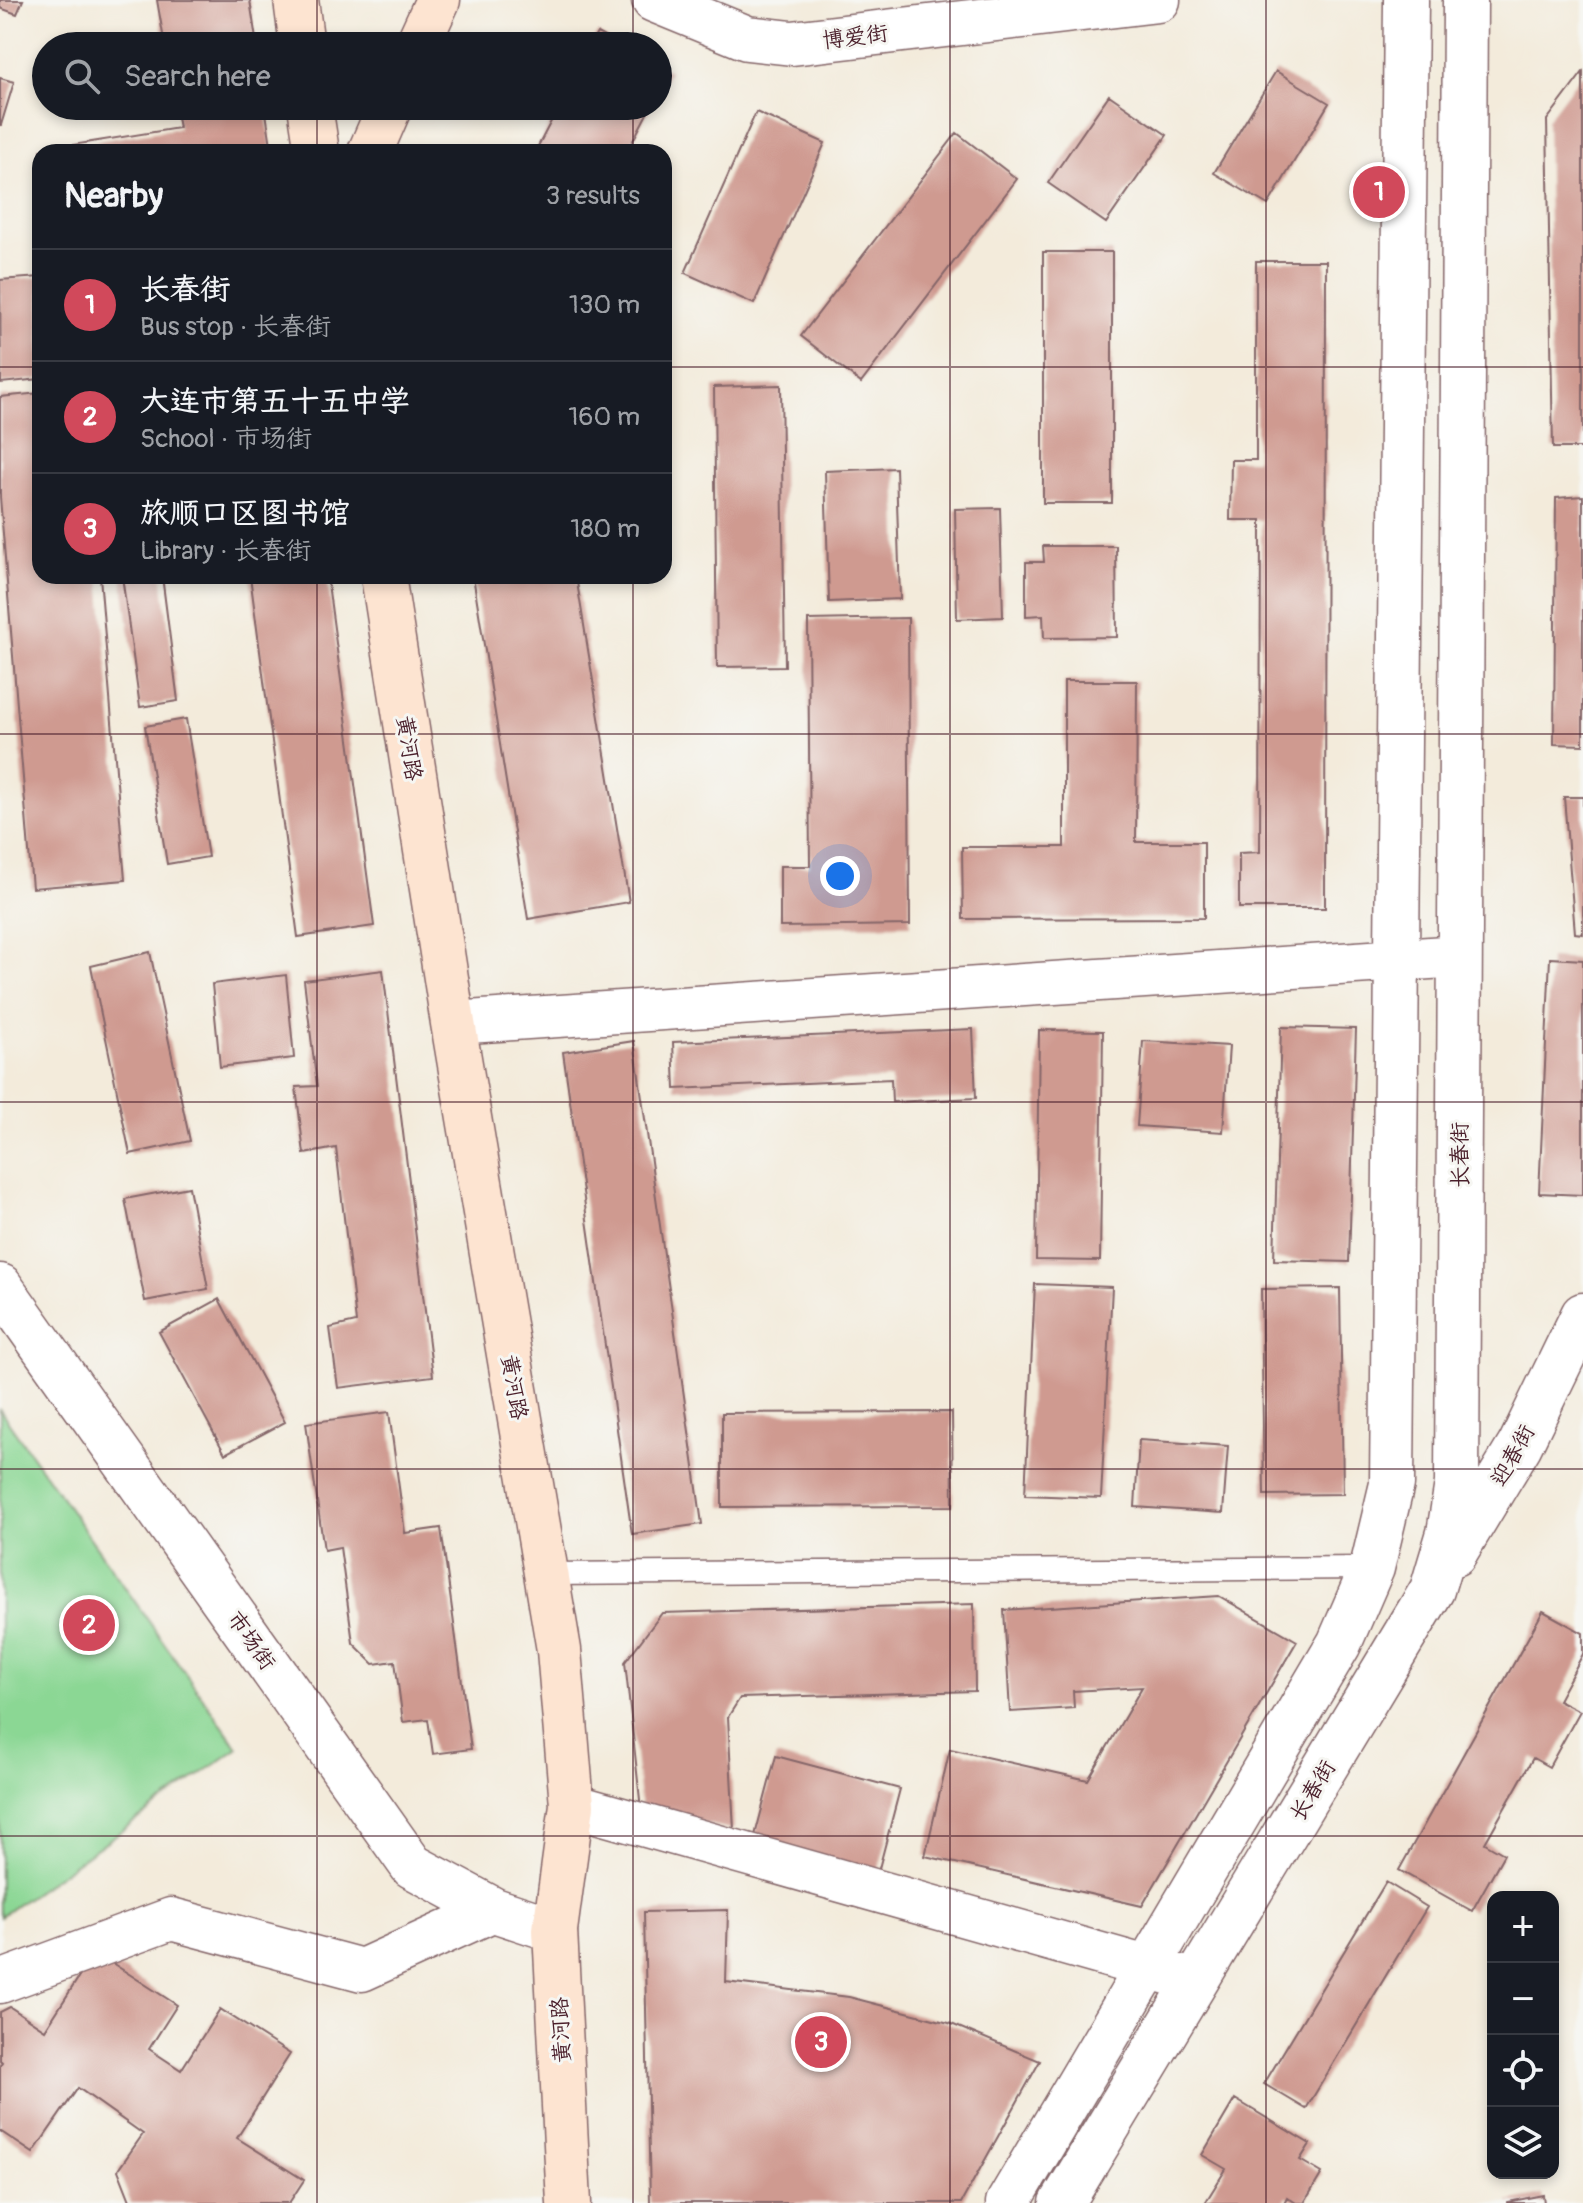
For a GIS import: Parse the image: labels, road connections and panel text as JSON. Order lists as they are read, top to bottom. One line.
{"streets":{"main road":["黄河路"],"street":["博爱街","长春街","迎春街","市场街"]},"crossings":[["黄河路","市场街"],["长春街","迎春街"]],"page":{"search":"Search here","heading":["Nearby","3 results"],"pins":["1","2","3"],"list":[{"mark":"1","name":"长春街","note":"Bus stop · 长春街","value":"130 m"},{"mark":"2","name":"大连市第五十五中学","note":"School · 市场街","value":"160 m"},{"mark":"3","name":"旅顺口区图书馆","note":"Library · 长春街","value":"180 m"}],"map_buttons":["+","−"]}}
